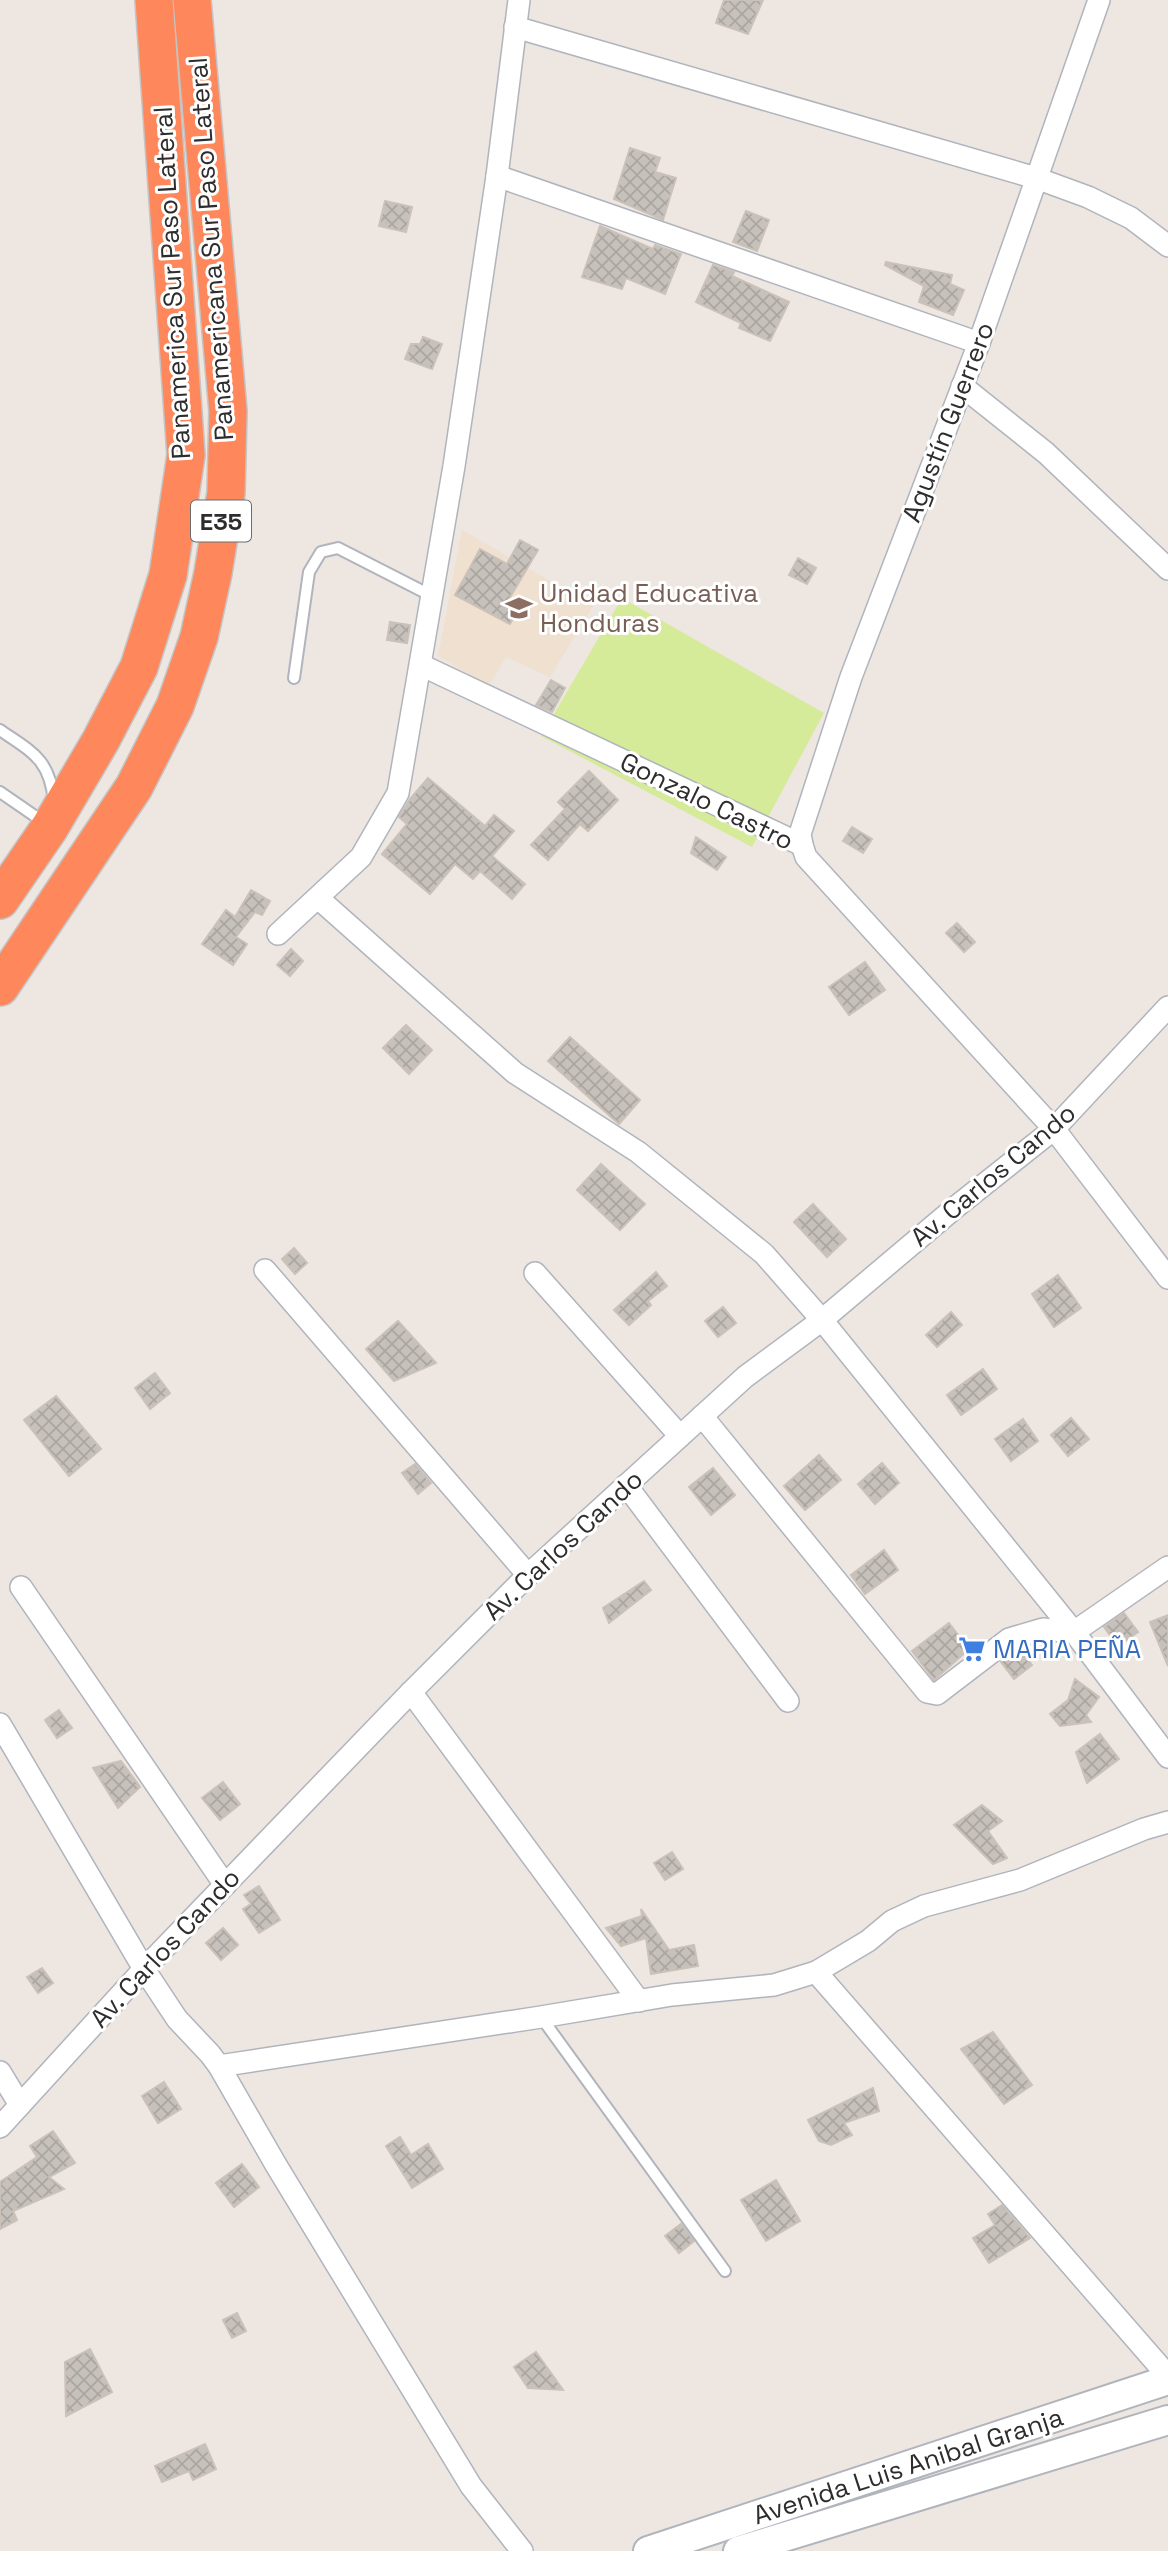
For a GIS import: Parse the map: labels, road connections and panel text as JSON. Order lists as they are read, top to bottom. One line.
{"streets":{"highway":["Panamericana Sur Paso Lateral","Panamerica Sur Paso Lateral","E35"],"main road":["Avenida Luis Anibal Granja"],"street":["Agustín Guerrero","Gonzalo Castro","Av. Carlos Cando"]},"crossings":[["Agustín Guerrero","Gonzalo Castro"],["Gonzalo Castro","Av. Carlos Cando"]],"places":{"school or university":["Unidad Educativa Honduras"],"supermarket":["MARIA PEÑA"]}}
